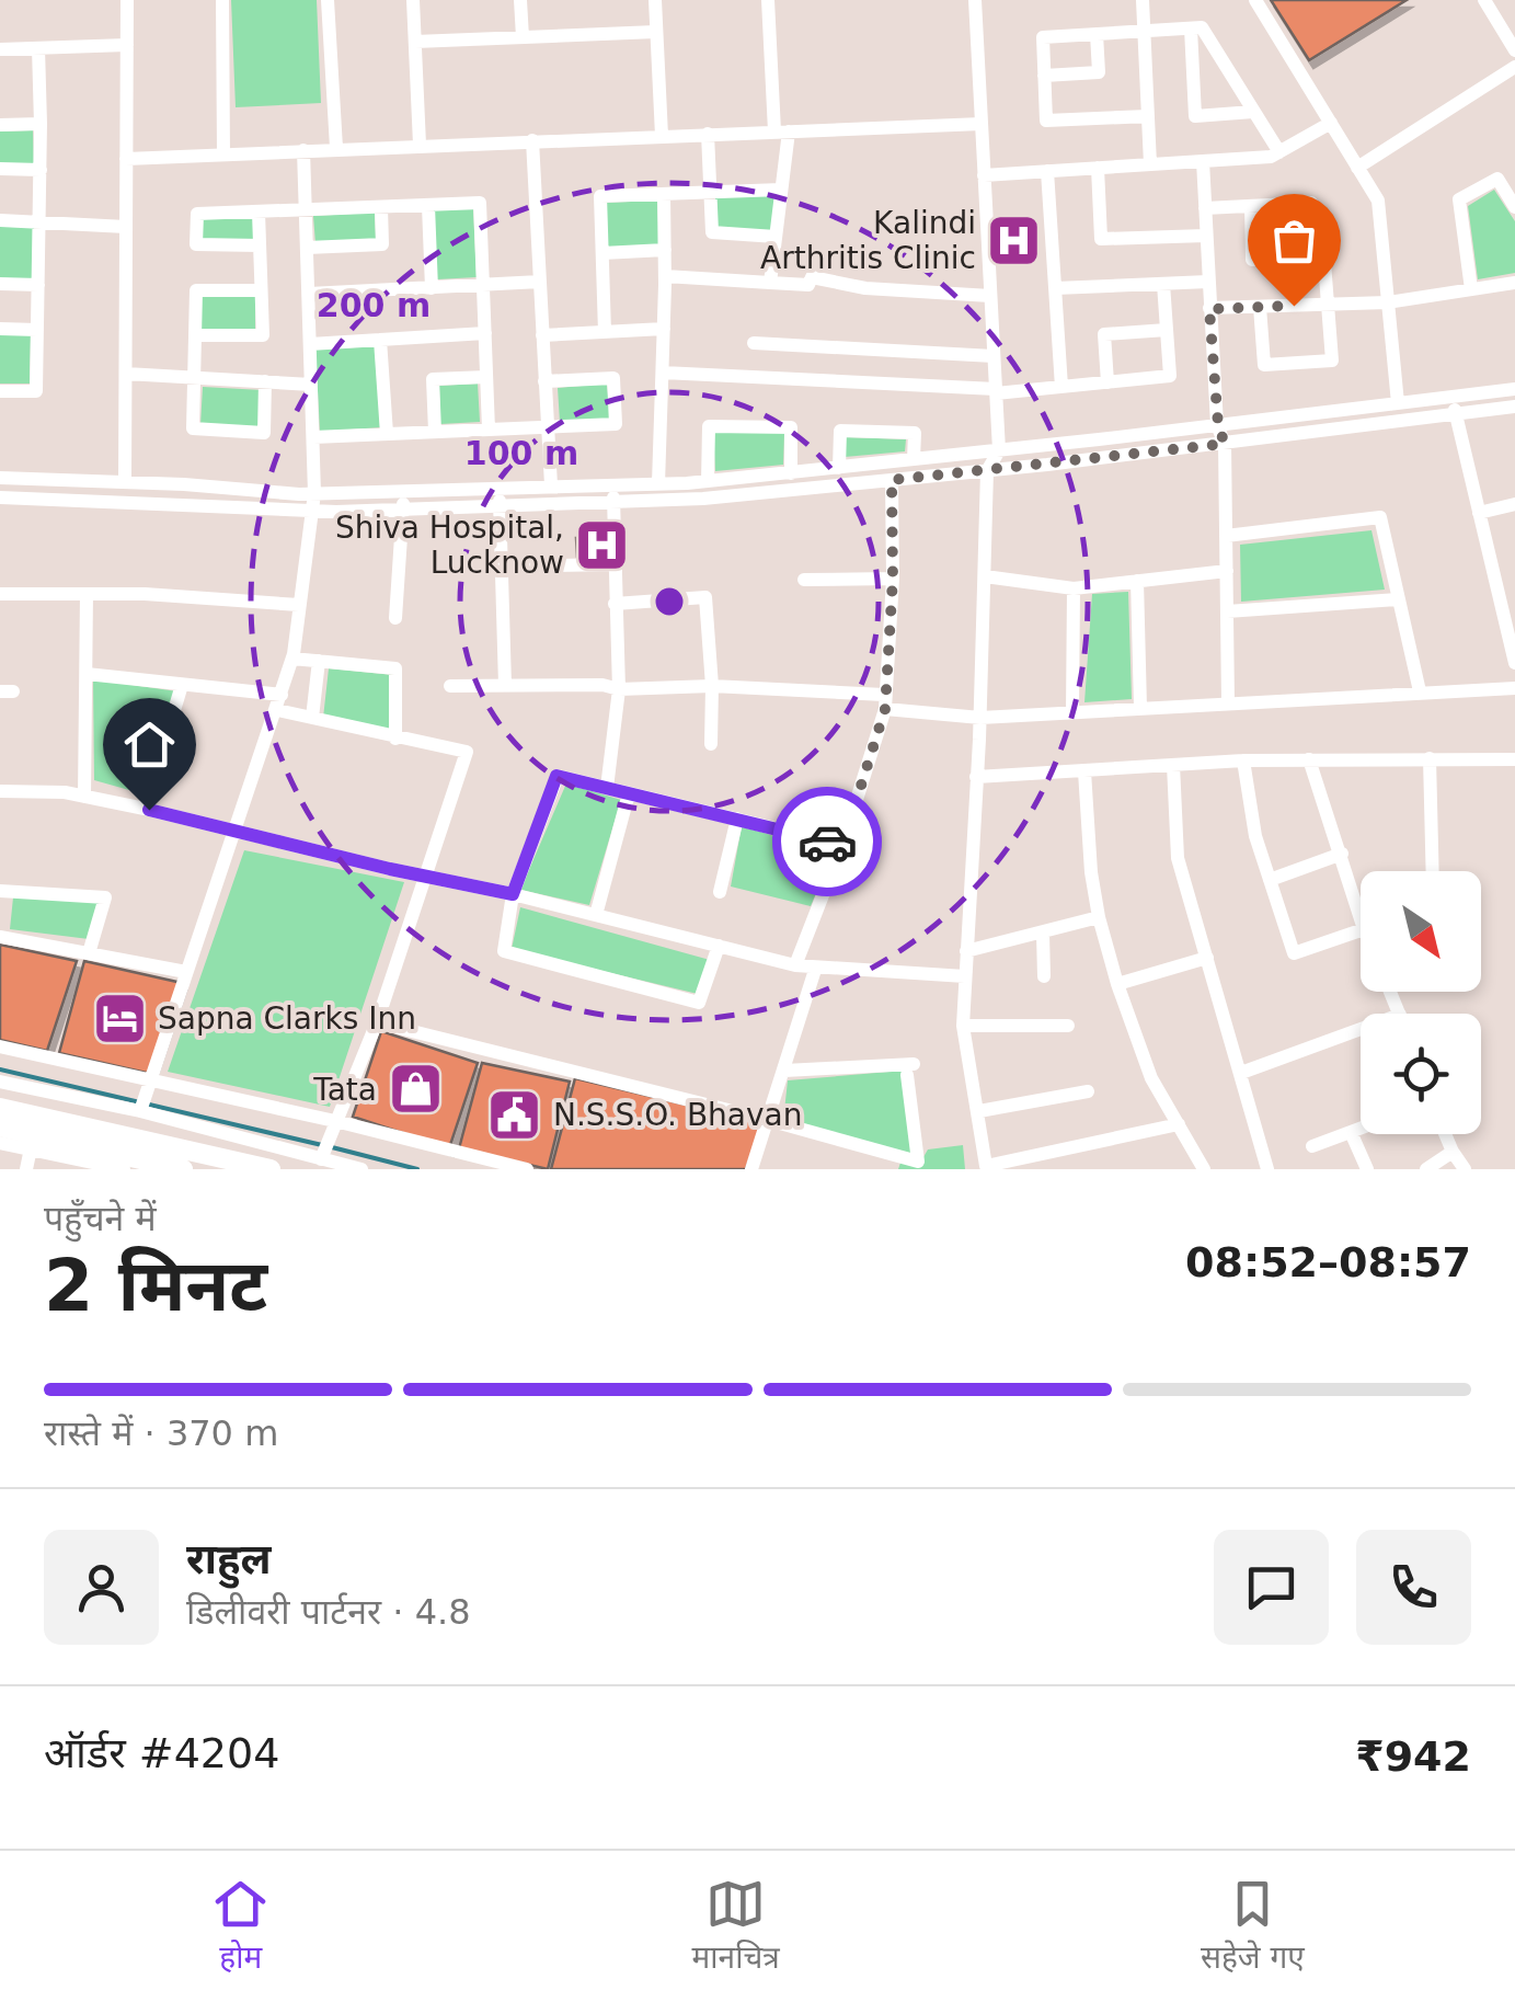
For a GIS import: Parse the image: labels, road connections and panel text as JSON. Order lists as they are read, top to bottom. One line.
{"places":{"hospital":["Kalindi Arthritis Clinic","Shiva Hospital, Lucknow"],"hotel":["Sapna Clarks Inn"],"shop":["Tata"],"public building":["N.S.S.O. Bhavan"]},"north":"bottom right","page":{"heading":["2 मिनट","पहुँचने में","08:52–08:57"],"panel":["राहुल","डिलीवरी पार्टनर · 4.8","ऑर्डर #4204","₹942"],"bar":"रास्ते में · 370 m","tabs":["होम","मानचित्र","सहेजे गए"]},"rings":["200 m","100 m"]}
